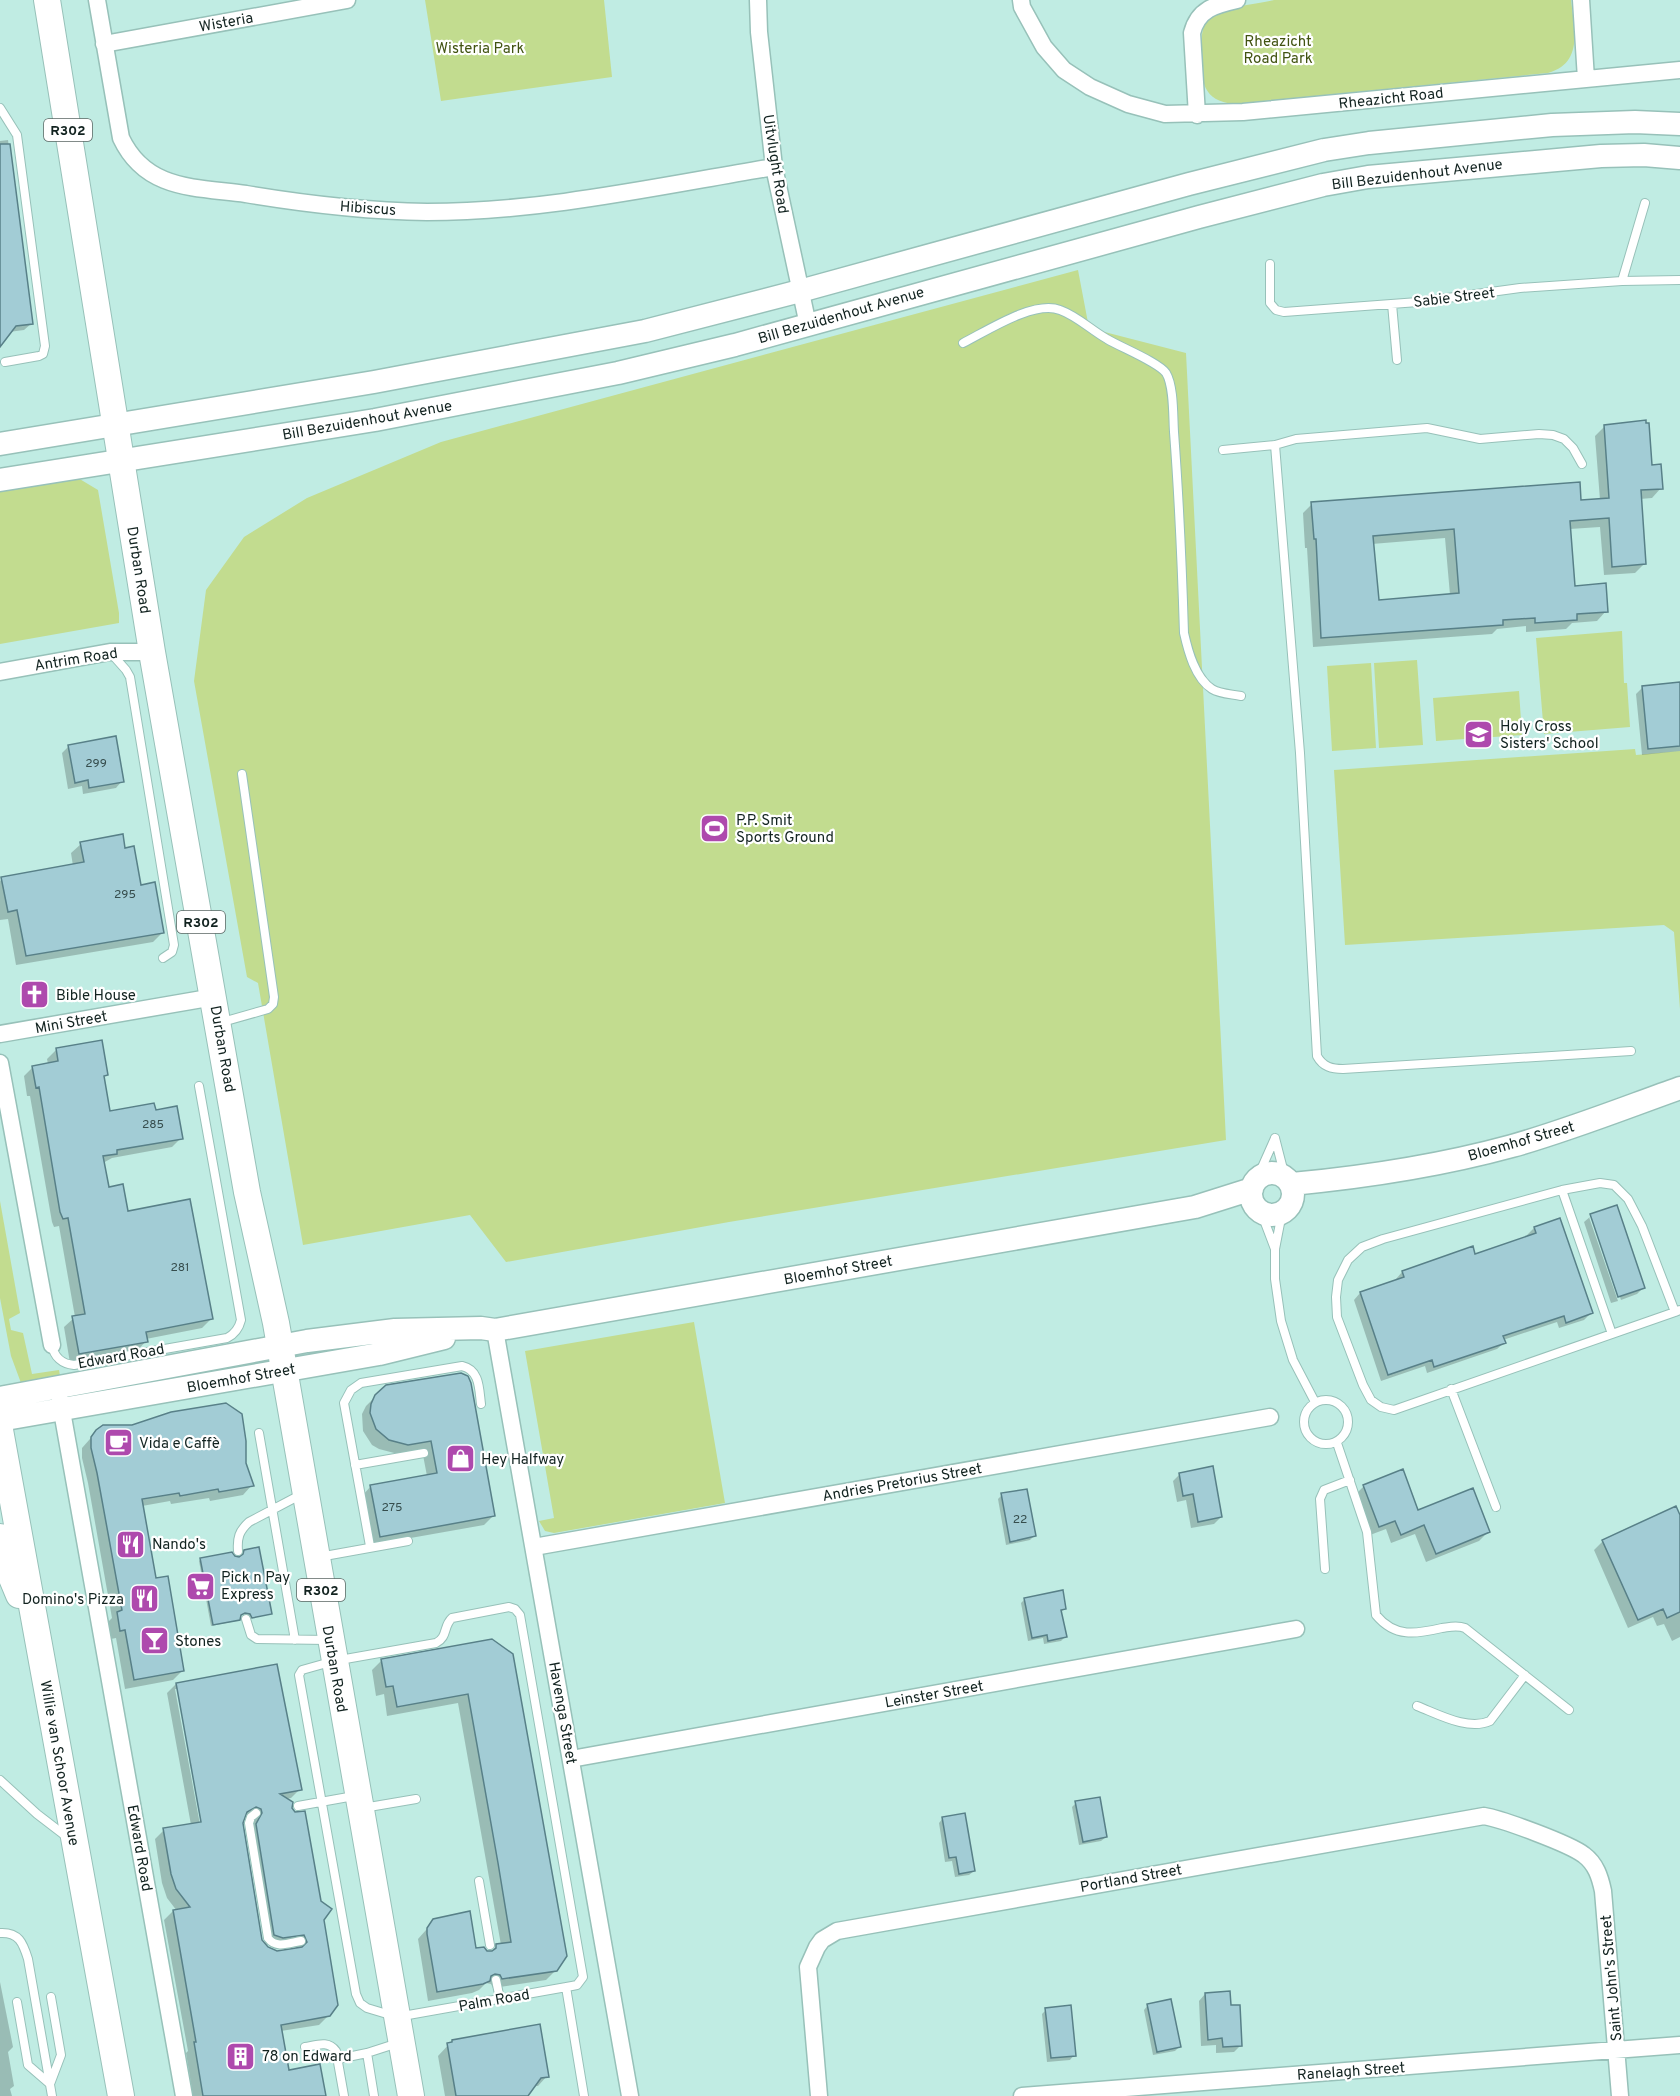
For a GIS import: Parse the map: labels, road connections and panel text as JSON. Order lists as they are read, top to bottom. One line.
{"streets":{"main road":["R302","Bill Bezuidenhout Avenue","Durban Road","Bloemhof Street","Willie van Schoor Avenue"],"street":["Wisteria","Rheazicht Road","Uitvlught Road","Hibiscus","Antrim Road","Mini Street","Edward Road","Andries Pretorius Street","Leinster Street","Havenga Street","Portland Street","Saint John's Street","Ranelagh Street"],"lane":["Sabie Street","Palm Road"]},"crossings":[["Wisteria","Hibiscus"],["Uitvlught Road","Bill Bezuidenhout Avenue"],["Uitvlught Road","Hibiscus"],["Bill Bezuidenhout Avenue","Durban Road"],["Durban Road","Antrim Road"],["Durban Road","Mini Street"],["Durban Road","Bloemhof Street"],["Durban Road","Palm Road"],["Bloemhof Street","Edward Road"],["Bloemhof Street","Havenga Street"],["Andries Pretorius Street","Havenga Street"],["Leinster Street","Havenga Street"],["Portland Street","Saint John's Street"],["Saint John's Street","Ranelagh Street"]],"parks":["Rheazicht Road Park","Wisteria Park"],"places":{"school or university":["Holy Cross Sisters' School"],"sports":["P.P. Smit Sports Ground"],"church":["Bible House"],"cafe":["Vida e Caffè"],"shop":["Hey Halfway"],"restaurant":["Nando's","Domino's Pizza"],"supermarket":["Pick n Pay Express"],"bar":["Stones"],"building":["78 on Edward"]},"house_numbers":["299","295","285","281","275","22"]}
